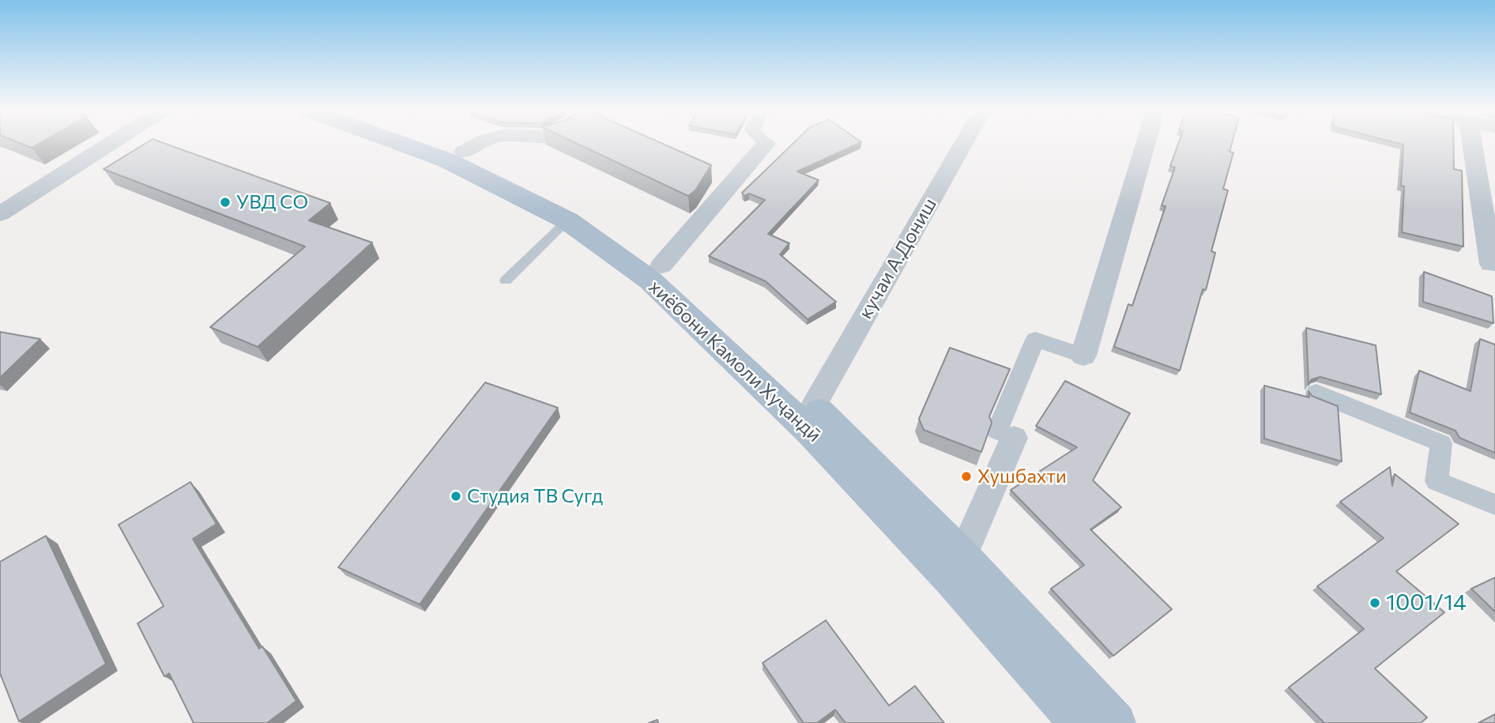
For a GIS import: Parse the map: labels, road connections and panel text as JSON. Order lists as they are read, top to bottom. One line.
{"streets":{"main road":["хиёбони Камоли Хуҷандӣ"],"street":["кучаи А.Дониш"]},"crossings":[["кучаи А.Дониш","хиёбони Камоли Хуҷандӣ"]],"places":["УВД СО","Хушбахти","Студия ТВ Сугд","1001/14"]}
